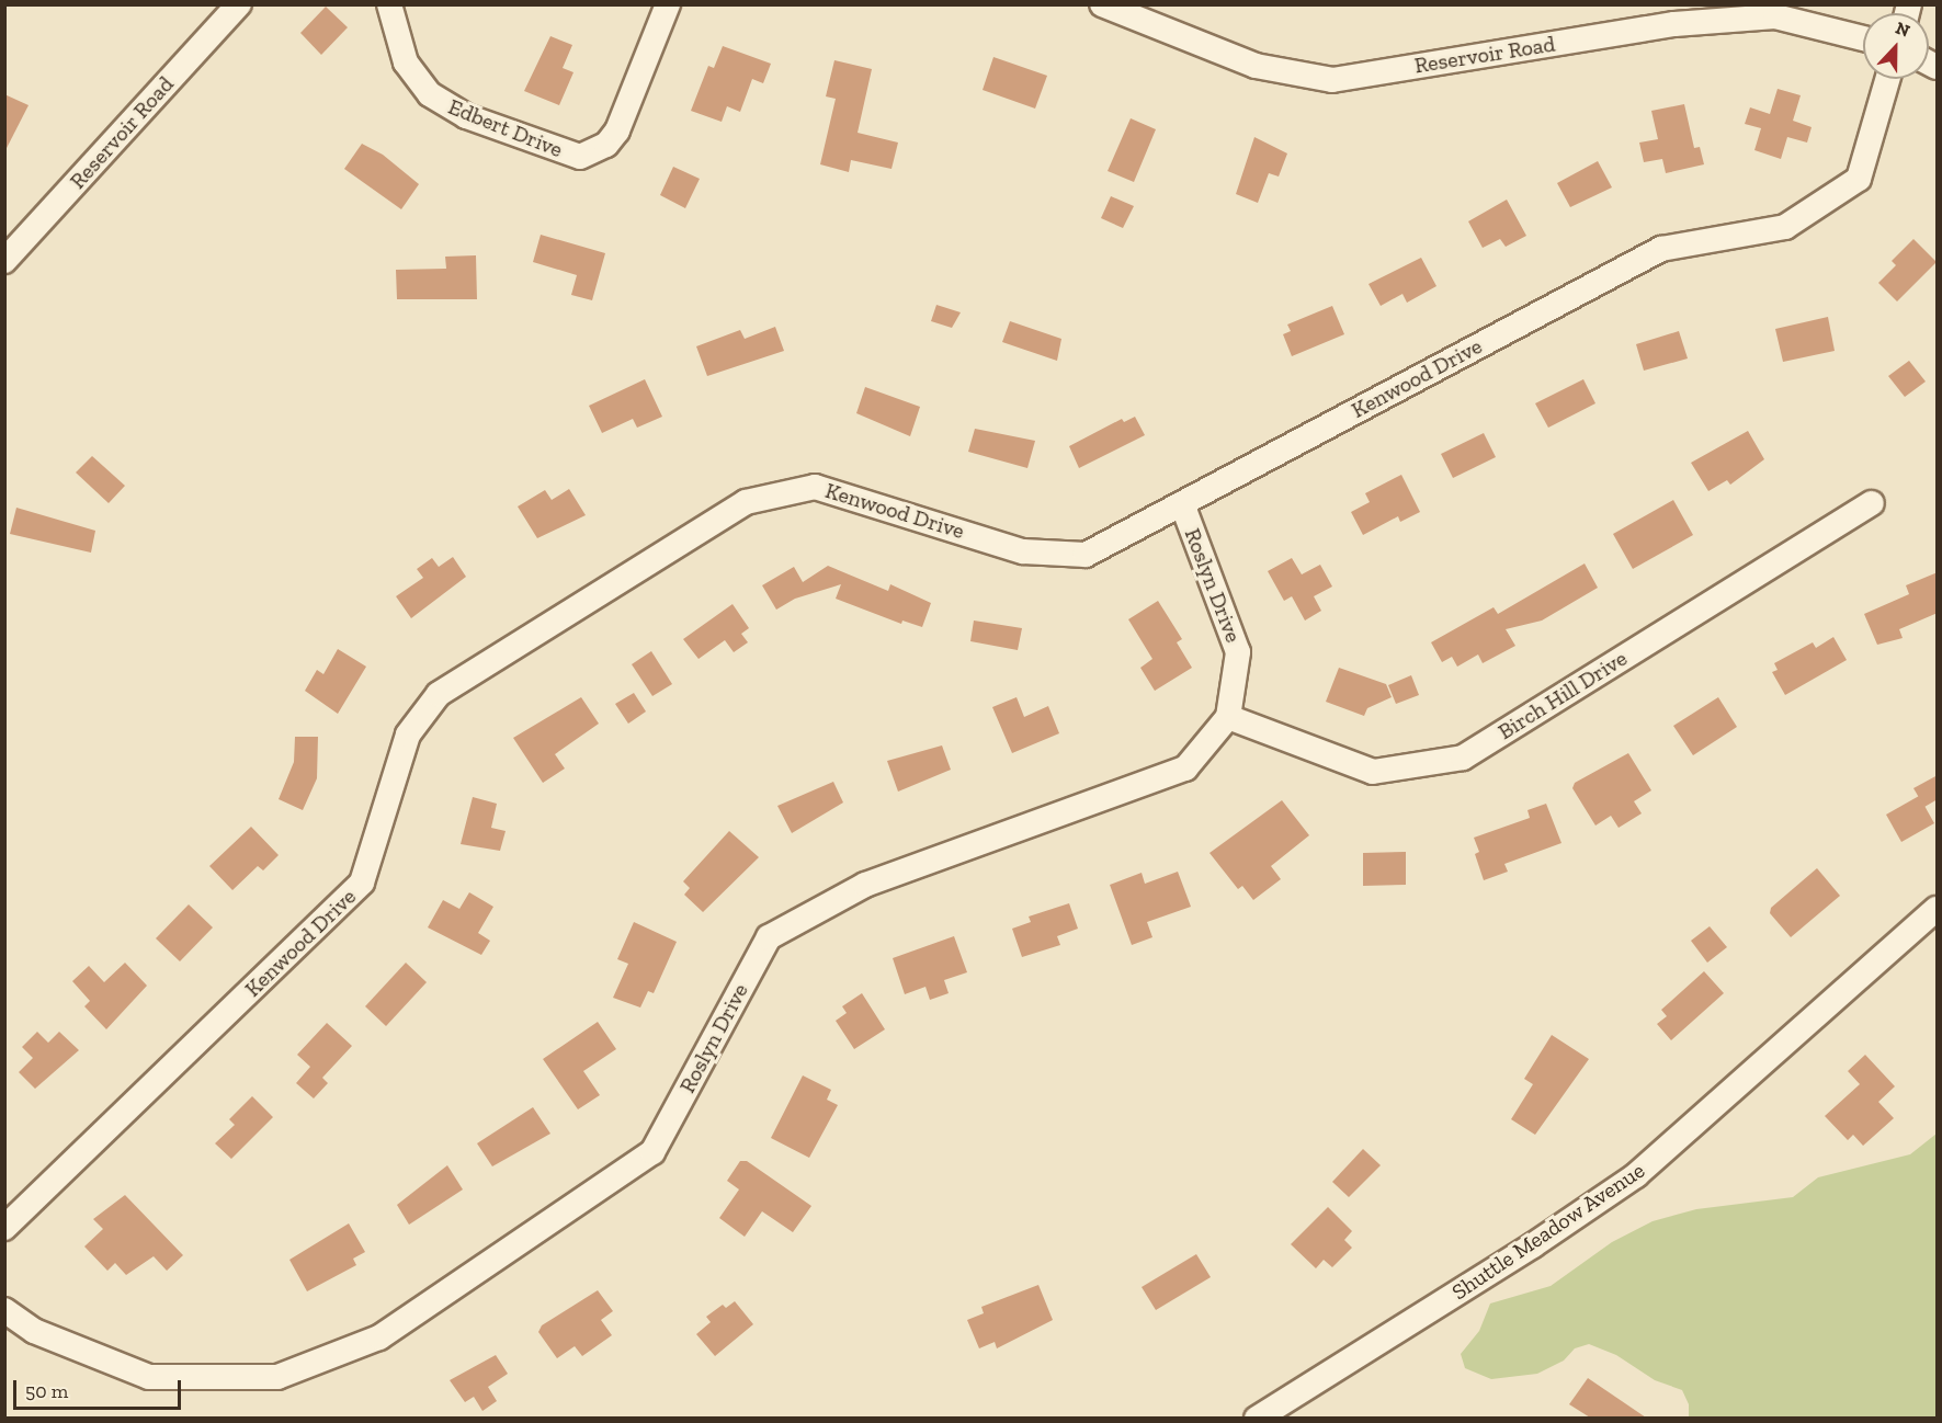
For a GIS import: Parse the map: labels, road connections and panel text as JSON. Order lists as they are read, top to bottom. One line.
{"streets":{"street":["Reservoir Road","Edbert Drive","Kenwood Drive","Roslyn Drive","Birch Hill Drive","Shuttle Meadow Avenue"]},"crossings":[["Kenwood Drive","Roslyn Drive"],["Roslyn Drive","Birch Hill Drive"]],"scale_bar":"50 m","north":"top"}
